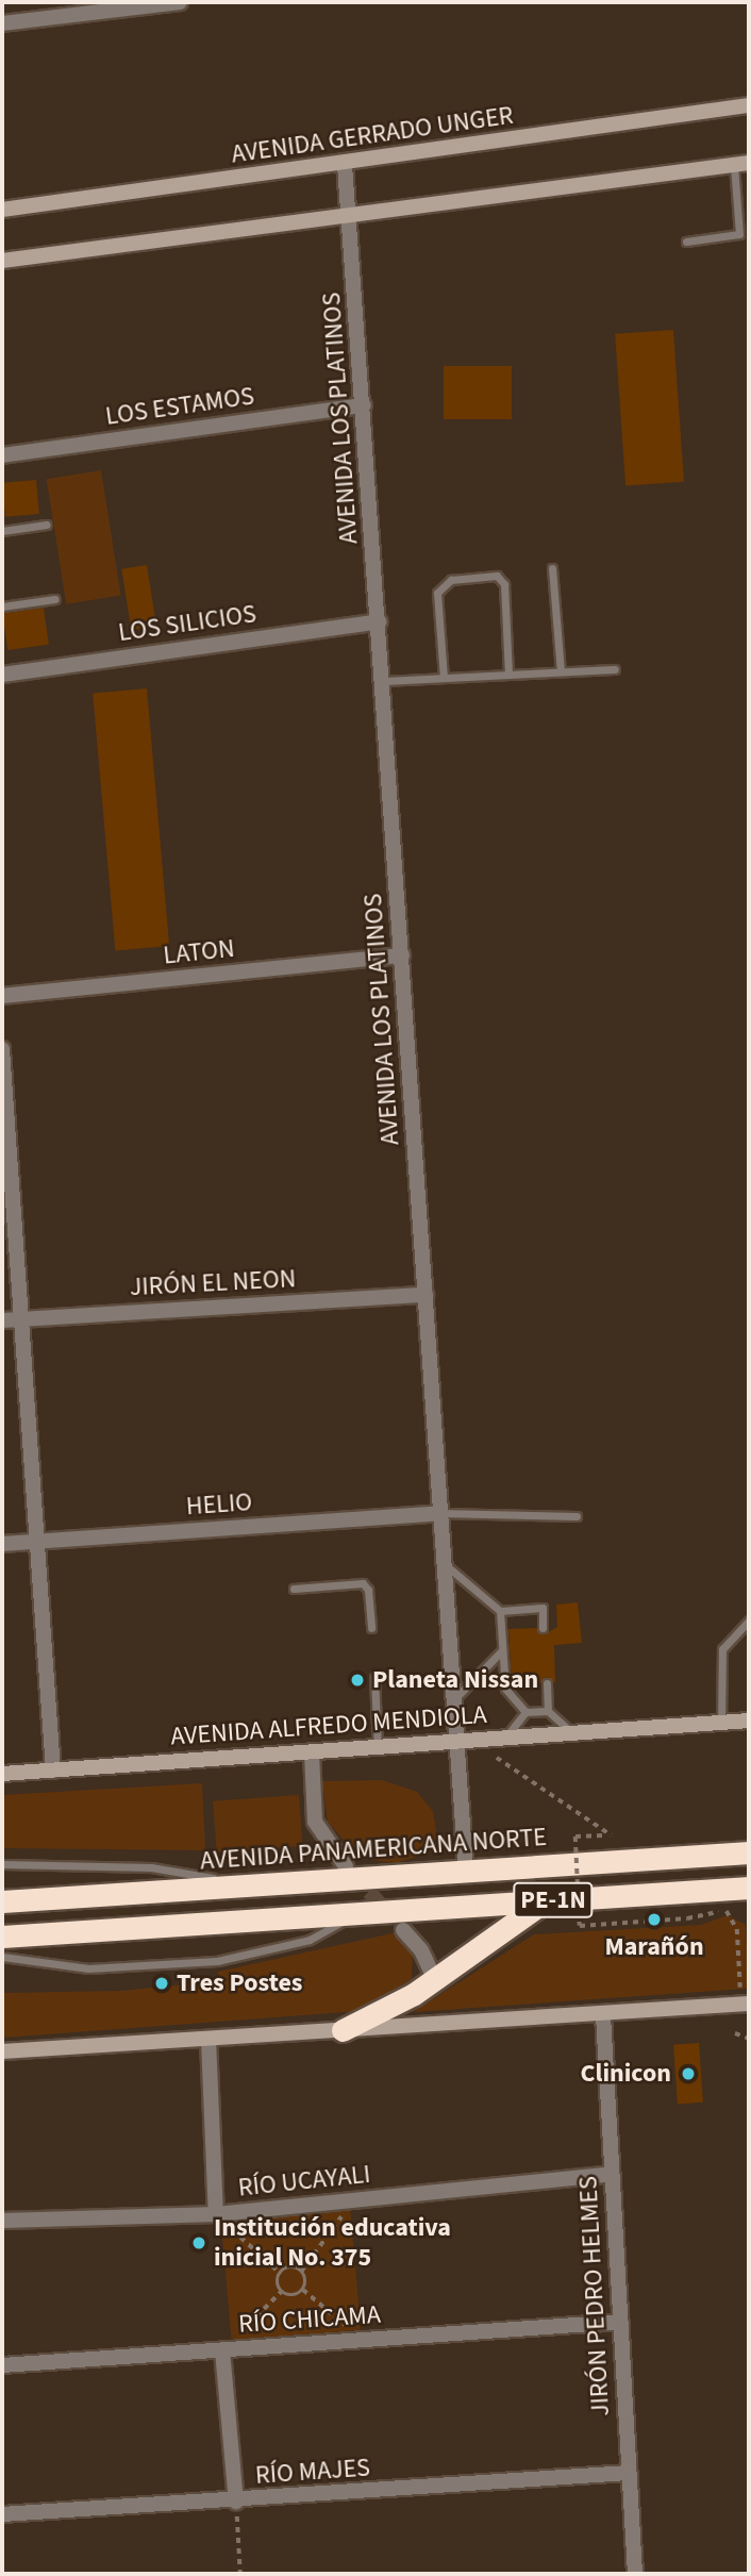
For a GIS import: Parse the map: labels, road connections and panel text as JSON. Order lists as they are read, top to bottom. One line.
{"streets":{"highway":["AVENIDA PANAMERICANA NORTE","PE-1N"],"main road":["AVENIDA GERRADO UNGER","AVENIDA ALFREDO MENDIOLA"],"street":["LOS ESTAMOS","AVENIDA LOS PLATINOS","LOS SILICIOS","LATON","JIRÓN EL NEON","HELIO","RÍO UCAYALI","JIRÓN PEDRO HELMES","RÍO CHICAMA","RÍO MAJES"]},"crossings":[["AVENIDA GERRADO UNGER","AVENIDA LOS PLATINOS"],["LOS ESTAMOS","AVENIDA LOS PLATINOS"],["AVENIDA LOS PLATINOS","LOS SILICIOS"],["AVENIDA LOS PLATINOS","LATON"],["AVENIDA LOS PLATINOS","JIRÓN EL NEON"],["AVENIDA LOS PLATINOS","HELIO"],["AVENIDA LOS PLATINOS","AVENIDA ALFREDO MENDIOLA"],["AVENIDA LOS PLATINOS","AVENIDA PANAMERICANA NORTE"],["RÍO UCAYALI","JIRÓN PEDRO HELMES"],["JIRÓN PEDRO HELMES","RÍO CHICAMA"],["JIRÓN PEDRO HELMES","RÍO MAJES"]],"places":["Planeta Nissan","Marañón","Tres Postes","Clinicon","Institución educativa inicial No. 375"]}
